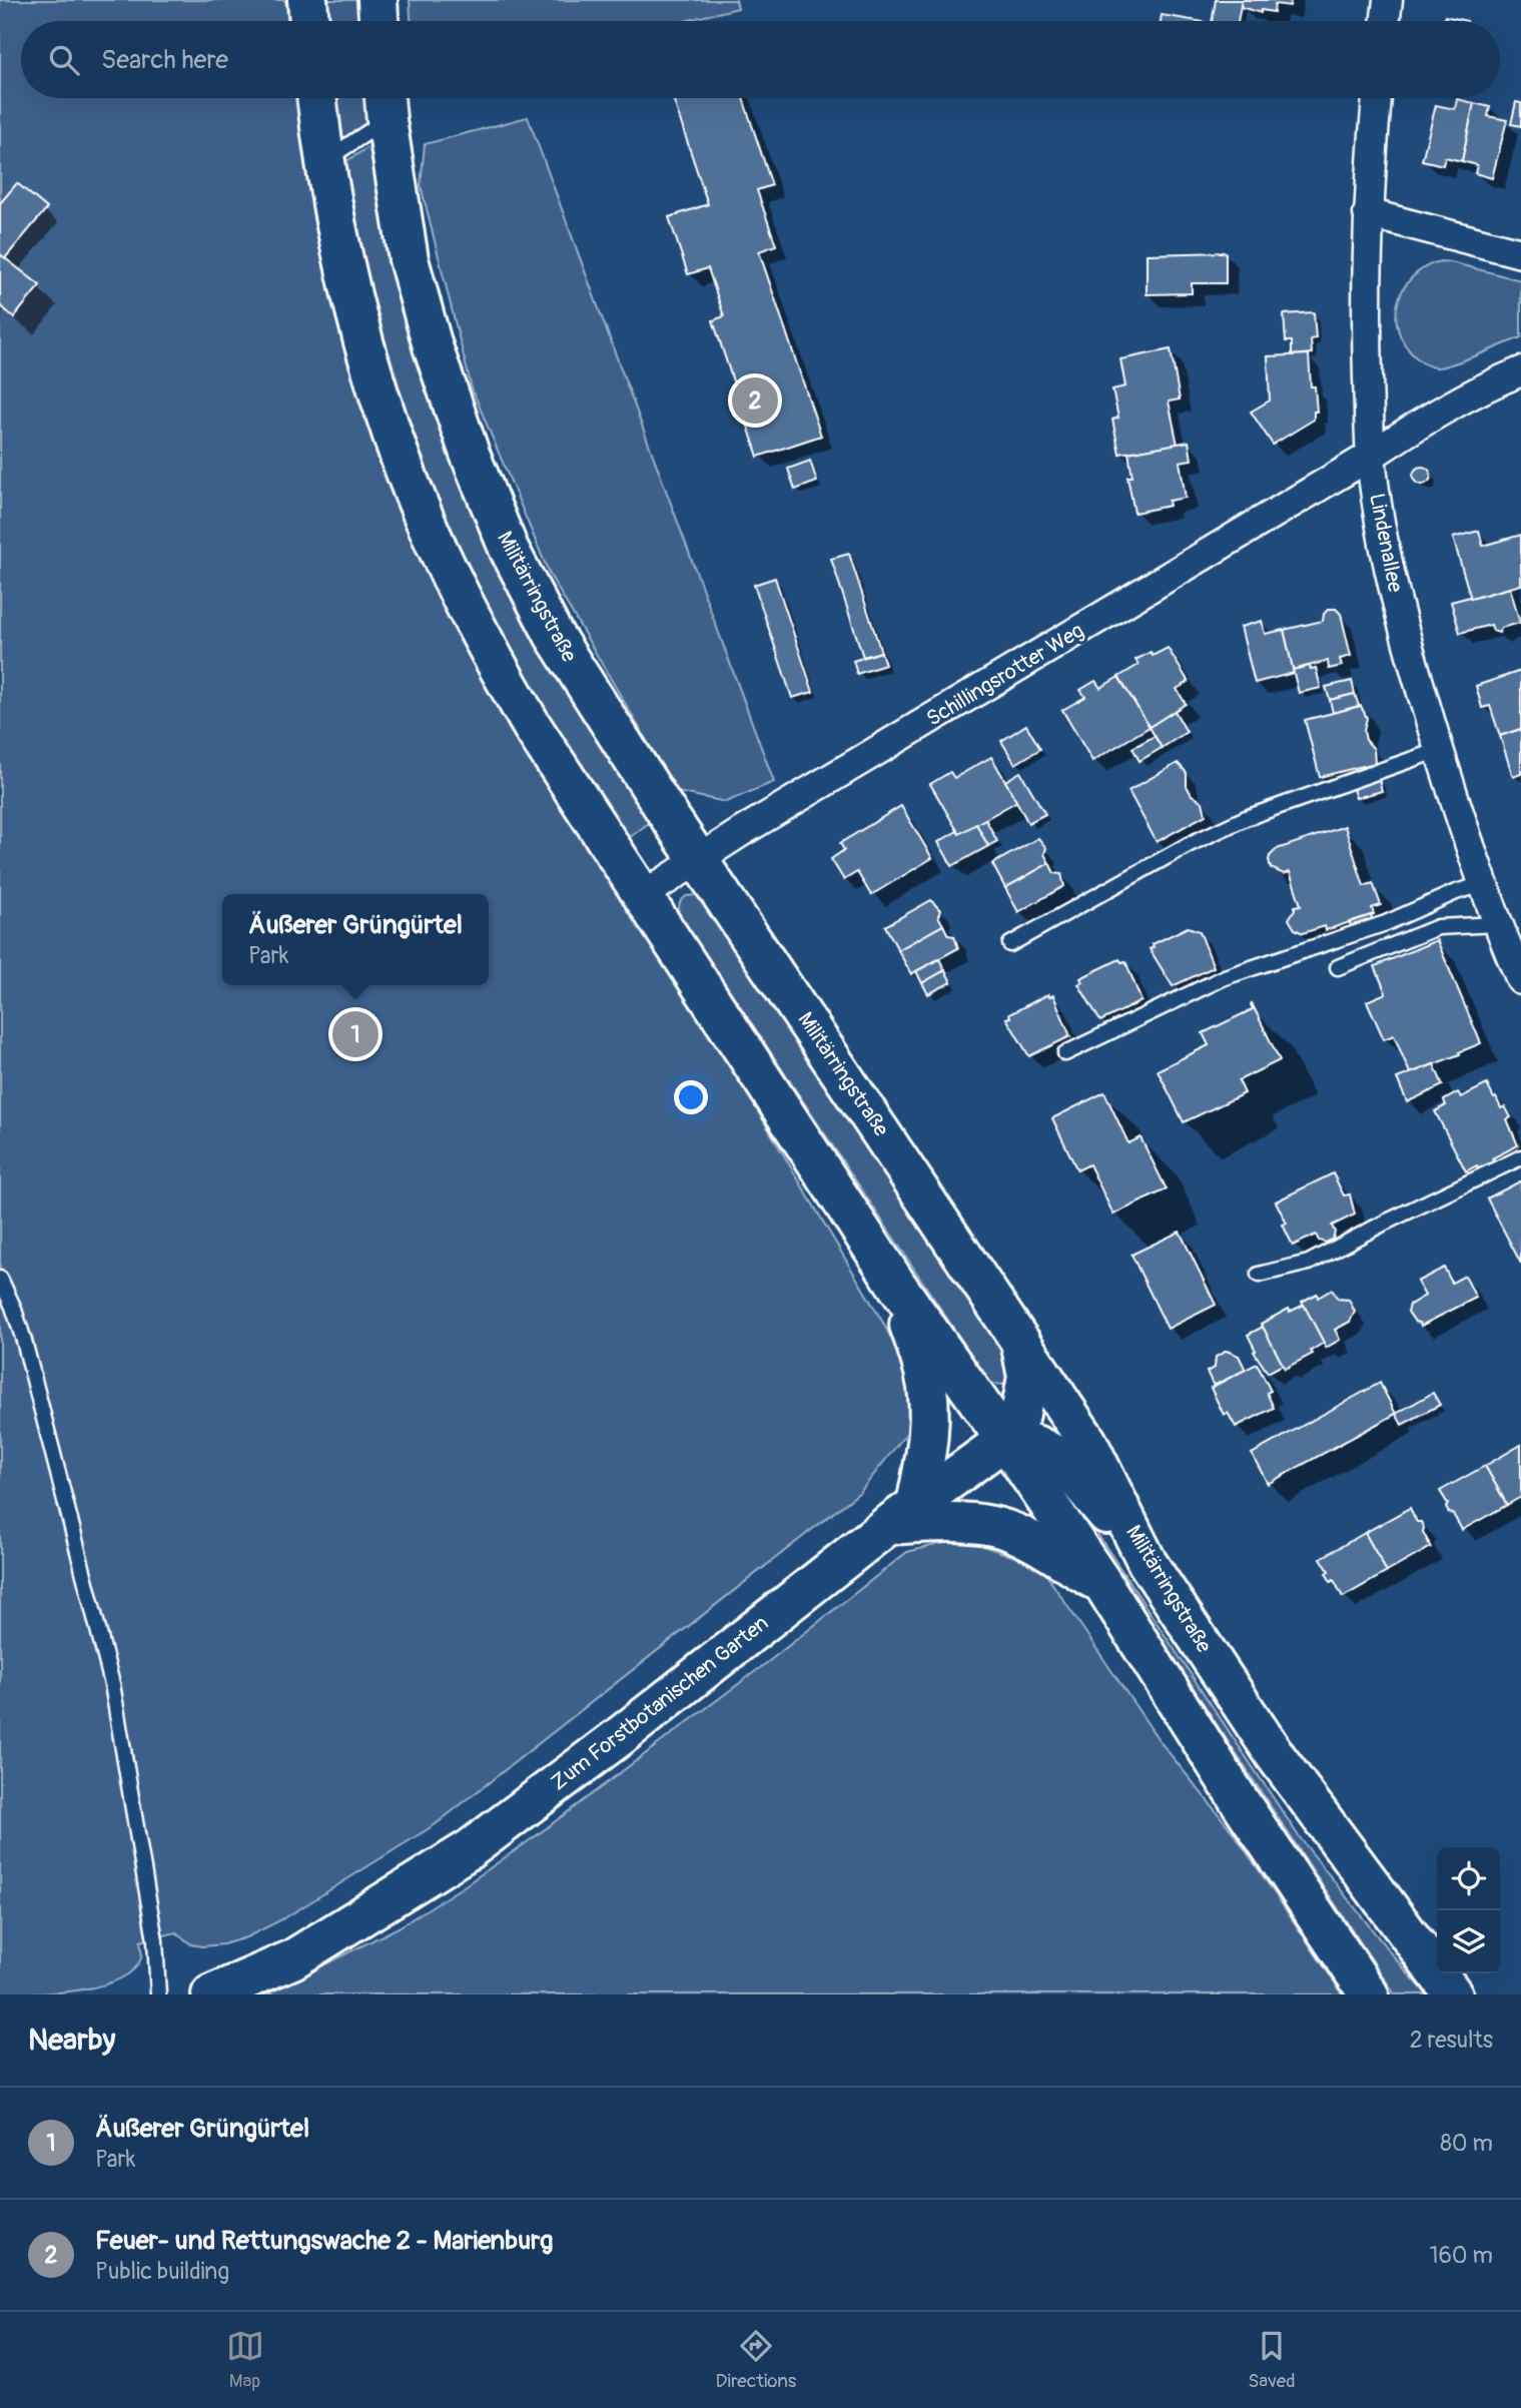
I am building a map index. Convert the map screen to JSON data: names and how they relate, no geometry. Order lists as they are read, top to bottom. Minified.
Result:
{"streets":{"main road":["Militärringstraße","Zum Forstbotanischen Garten"],"street":["Lindenallee","Schillingsrotter Weg"]},"crossings":[["Lindenallee","Schillingsrotter Weg"],["Militärringstraße","Schillingsrotter Weg"],["Militärringstraße","Zum Forstbotanischen Garten"]],"page":{"search":"Search here","pins":["2","1"],"popup":["Äußerer Grüngürtel","Park"],"heading":["Nearby","2 results"],"list":[{"mark":"1","name":"Äußerer Grüngürtel","note":"Park","value":"80 m"},{"mark":"2","name":"Feuer- und Rettungswache 2 - Marienburg","note":"Public building","value":"160 m"}],"nav":["Map","Directions","Saved"]}}
